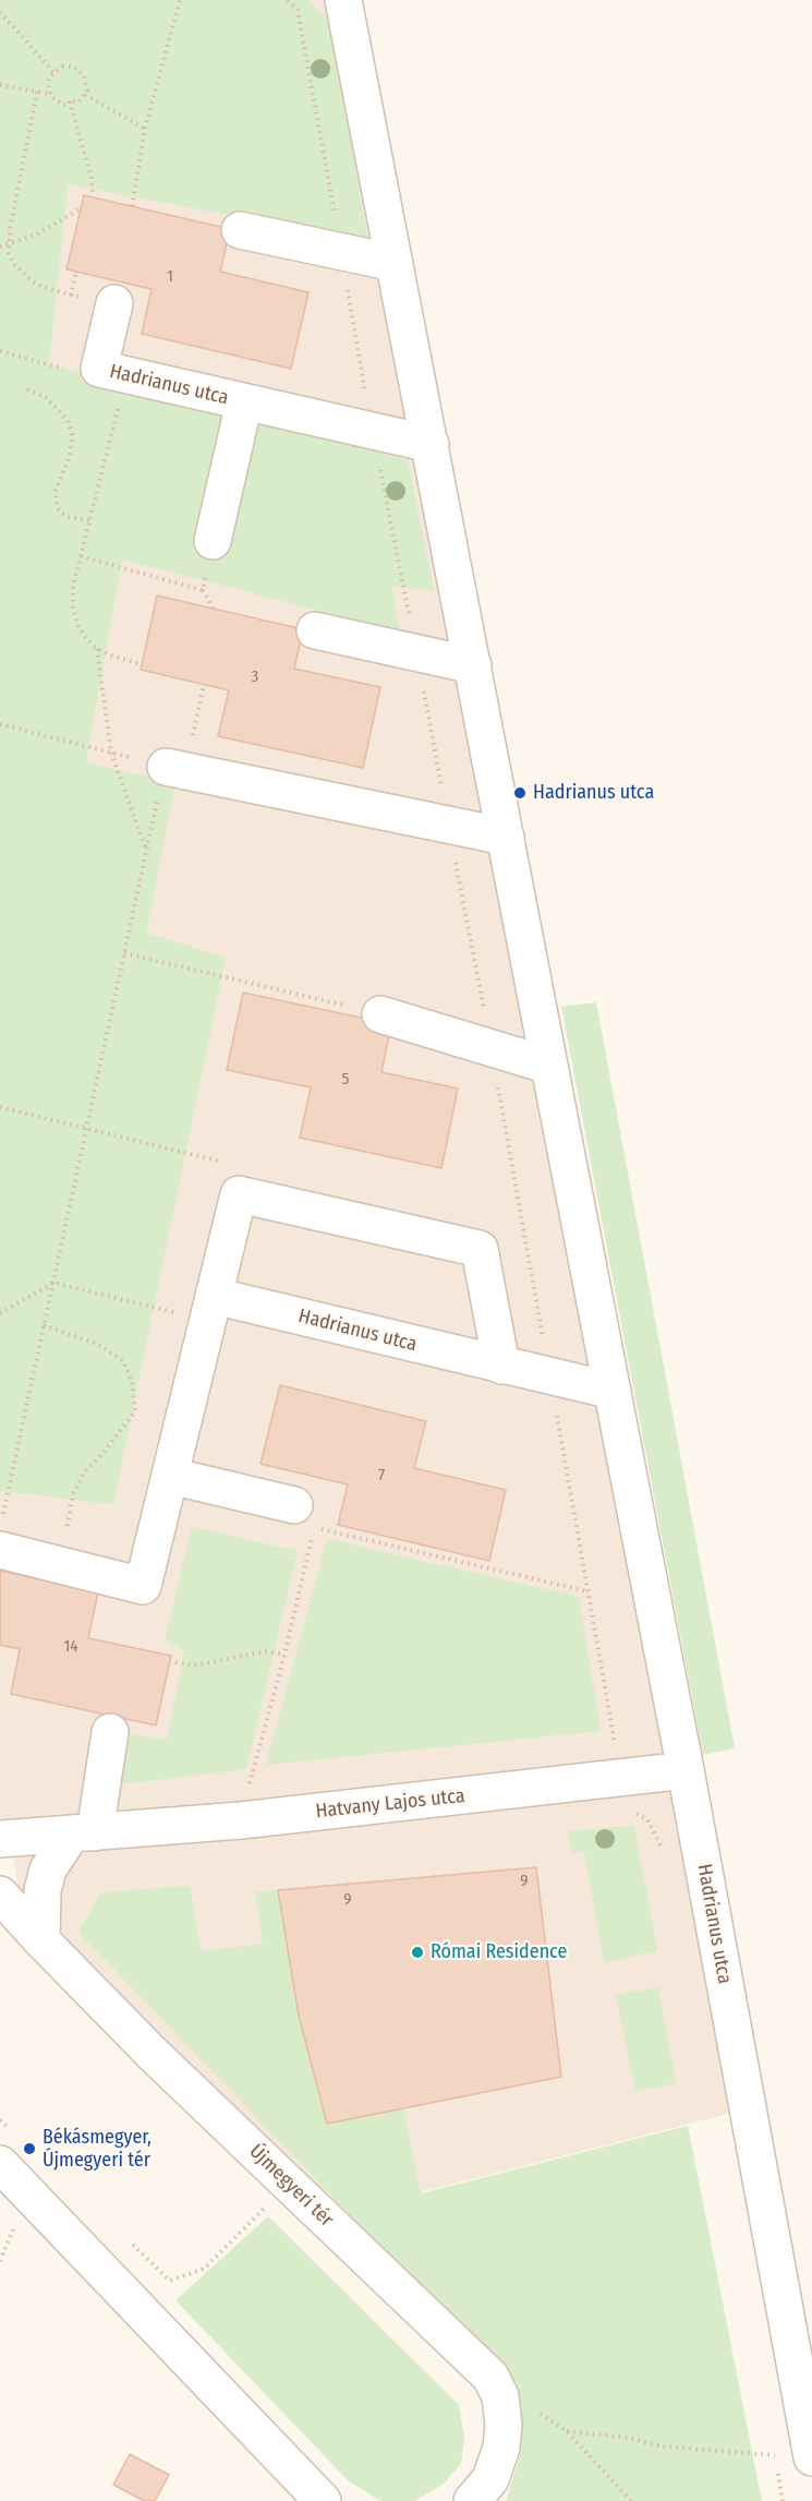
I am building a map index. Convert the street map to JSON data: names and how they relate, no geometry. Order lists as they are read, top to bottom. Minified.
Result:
{"streets":{"street":["Hadrianus utca","Hatvany Lajos utca","Újmegyeri tér"]},"crossings":[["Hadrianus utca","Hatvany Lajos utca"]],"places":["Hadrianus utca","Római Residence","Békásmegyer, Újmegyeri tér"],"house_numbers":["1","3","5","7","14","9","9"]}
